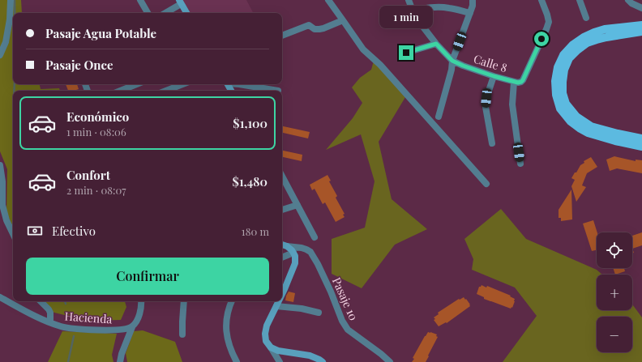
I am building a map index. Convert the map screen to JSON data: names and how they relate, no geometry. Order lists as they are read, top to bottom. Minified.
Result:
{"streets":{"street":["Calle 8","Pasaje 10","Hacienda"]},"page":{"bubble":"1 min","banner":["Pasaje Agua Potable","Pasaje Once"],"list":[{"name":"Económico","note":"1 min · 08:06","value":"$1,100"},{"name":"Confort","note":"2 min · 08:07","value":"$1,480"}],"pay":["Efectivo","180 m"],"map_buttons":["+","−"],"buttons":"Confirmar"}}
